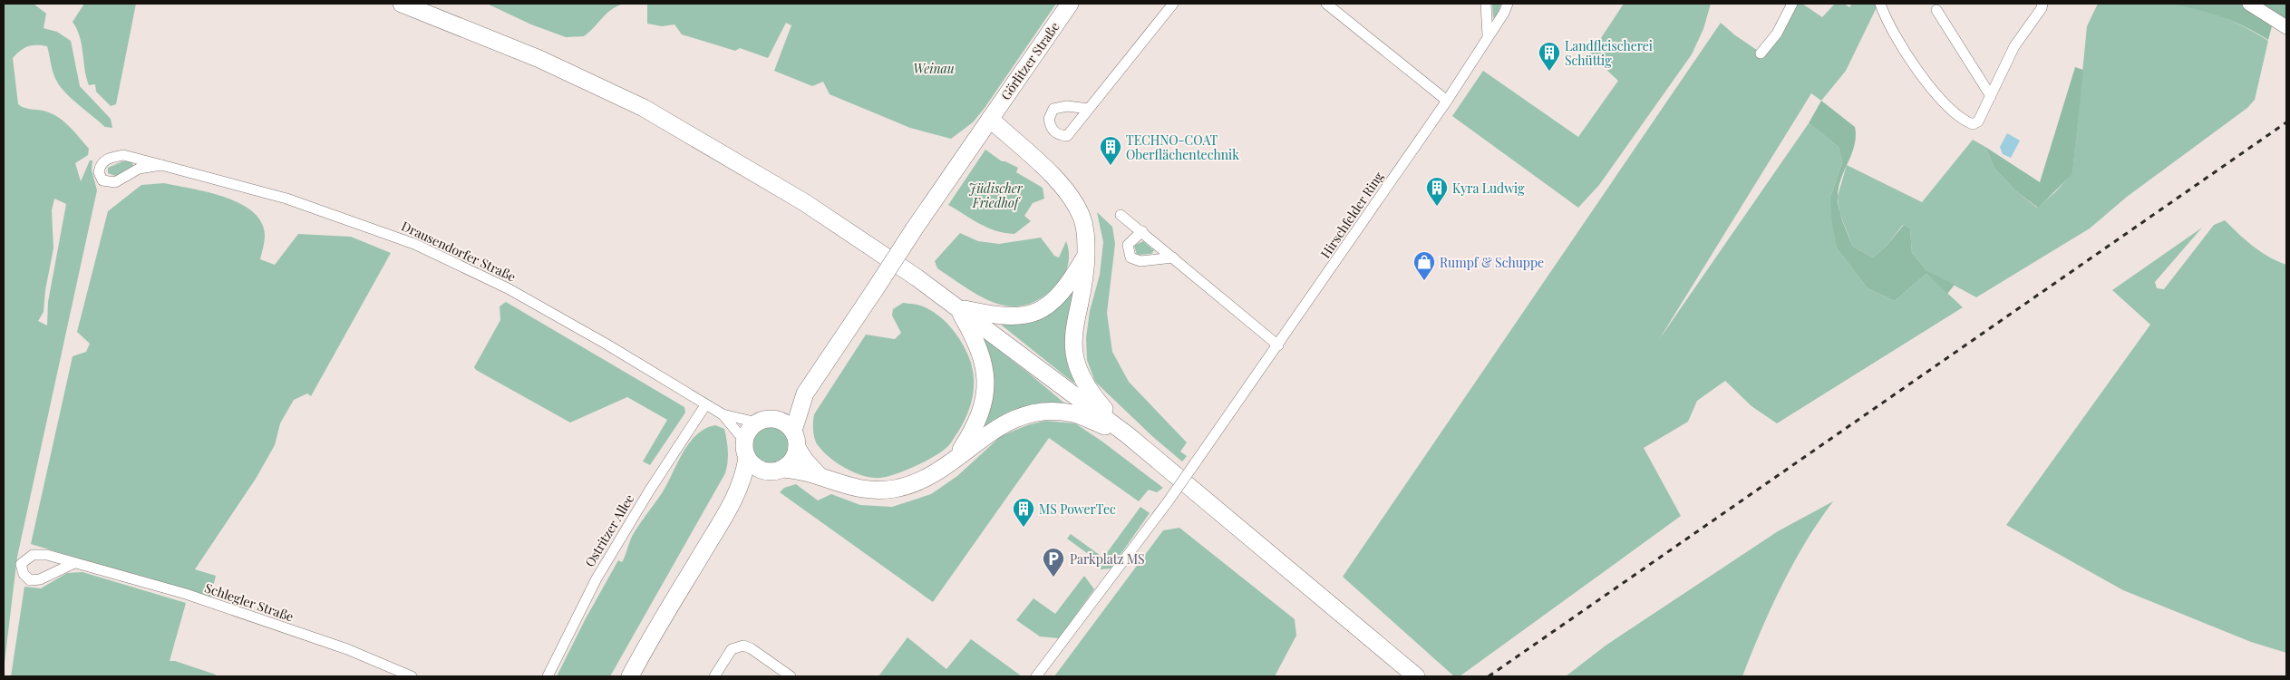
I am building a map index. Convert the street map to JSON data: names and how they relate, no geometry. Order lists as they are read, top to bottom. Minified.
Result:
{"streets":{"main road":["Görlitzer Straße"],"street":["Hirschfelder Ring","Drausendorfer Straße","Ostritzer Allee","Schlegler Straße"]},"crossings":[["Drausendorfer Straße","Ostritzer Allee"]],"parks":["Weinau","Jüdischer Friedhof"],"places":{"building":["Landfleischerei Schüttig","TECHNO-COAT Oberflächentechnik","Kyra Ludwig","MS PowerTec"],"shop":["Rumpf & Schuppe"],"parking":["Parkplatz MS"]}}
